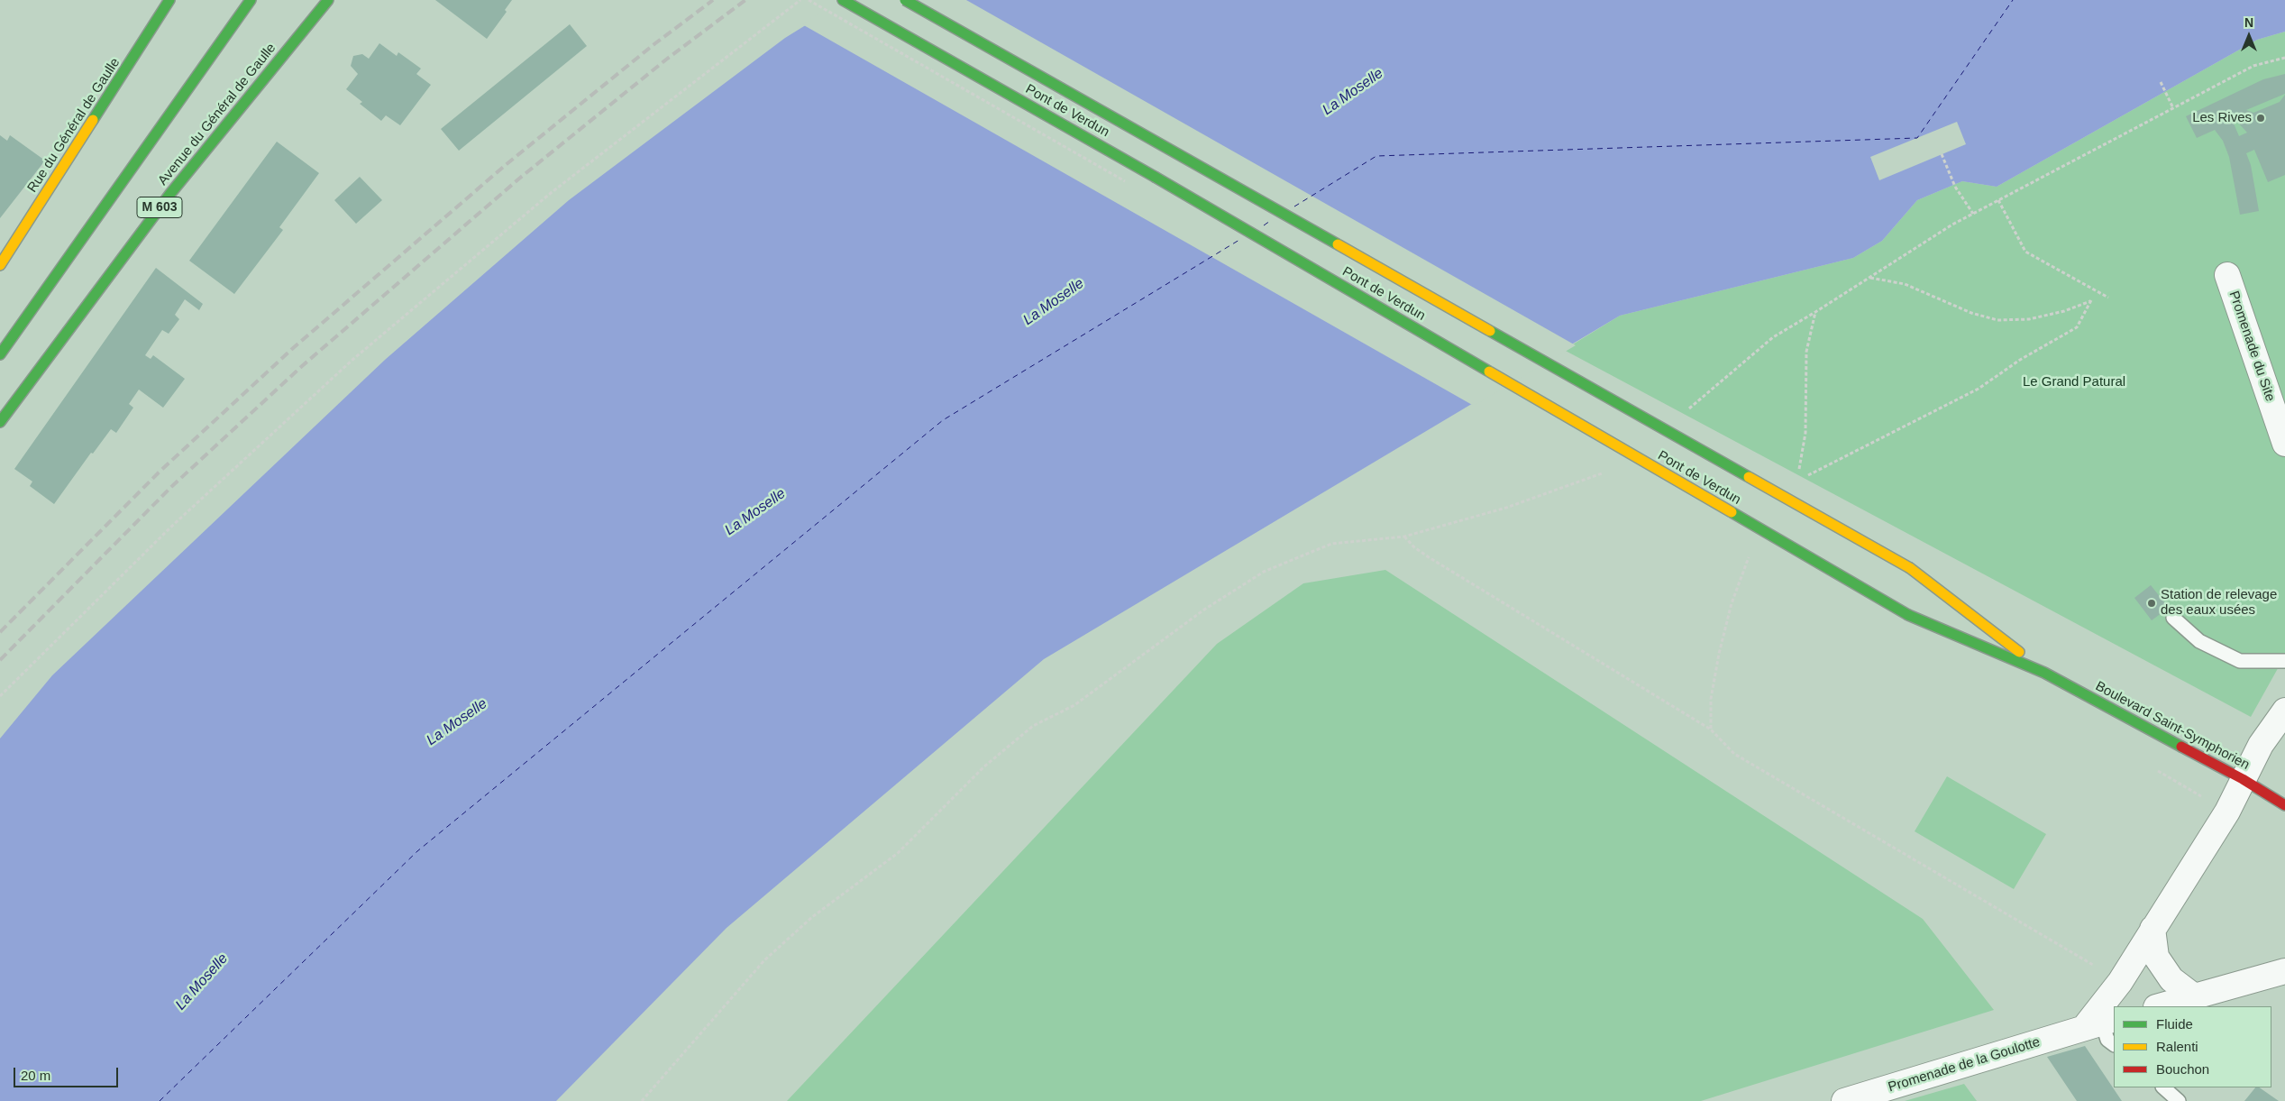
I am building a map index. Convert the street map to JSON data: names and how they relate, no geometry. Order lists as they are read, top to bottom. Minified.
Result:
{"streets":{"main road":["Pont de Verdun","Avenue du Général de Gaulle","Rue du Général de Gaulle","M 603","Boulevard Saint-Symphorien"],"street":["Promenade du Site","Promenade de la Goulotte"]},"crossings":[["Pont de Verdun","Boulevard Saint-Symphorien"]],"water":["La Moselle"],"parks":["Le Grand Patural"],"places":["Les Rives","Station de relevage des eaux usées"],"legend":["Fluide","Ralenti","Bouchon"],"scale_bar":"20 m","north":"top"}
